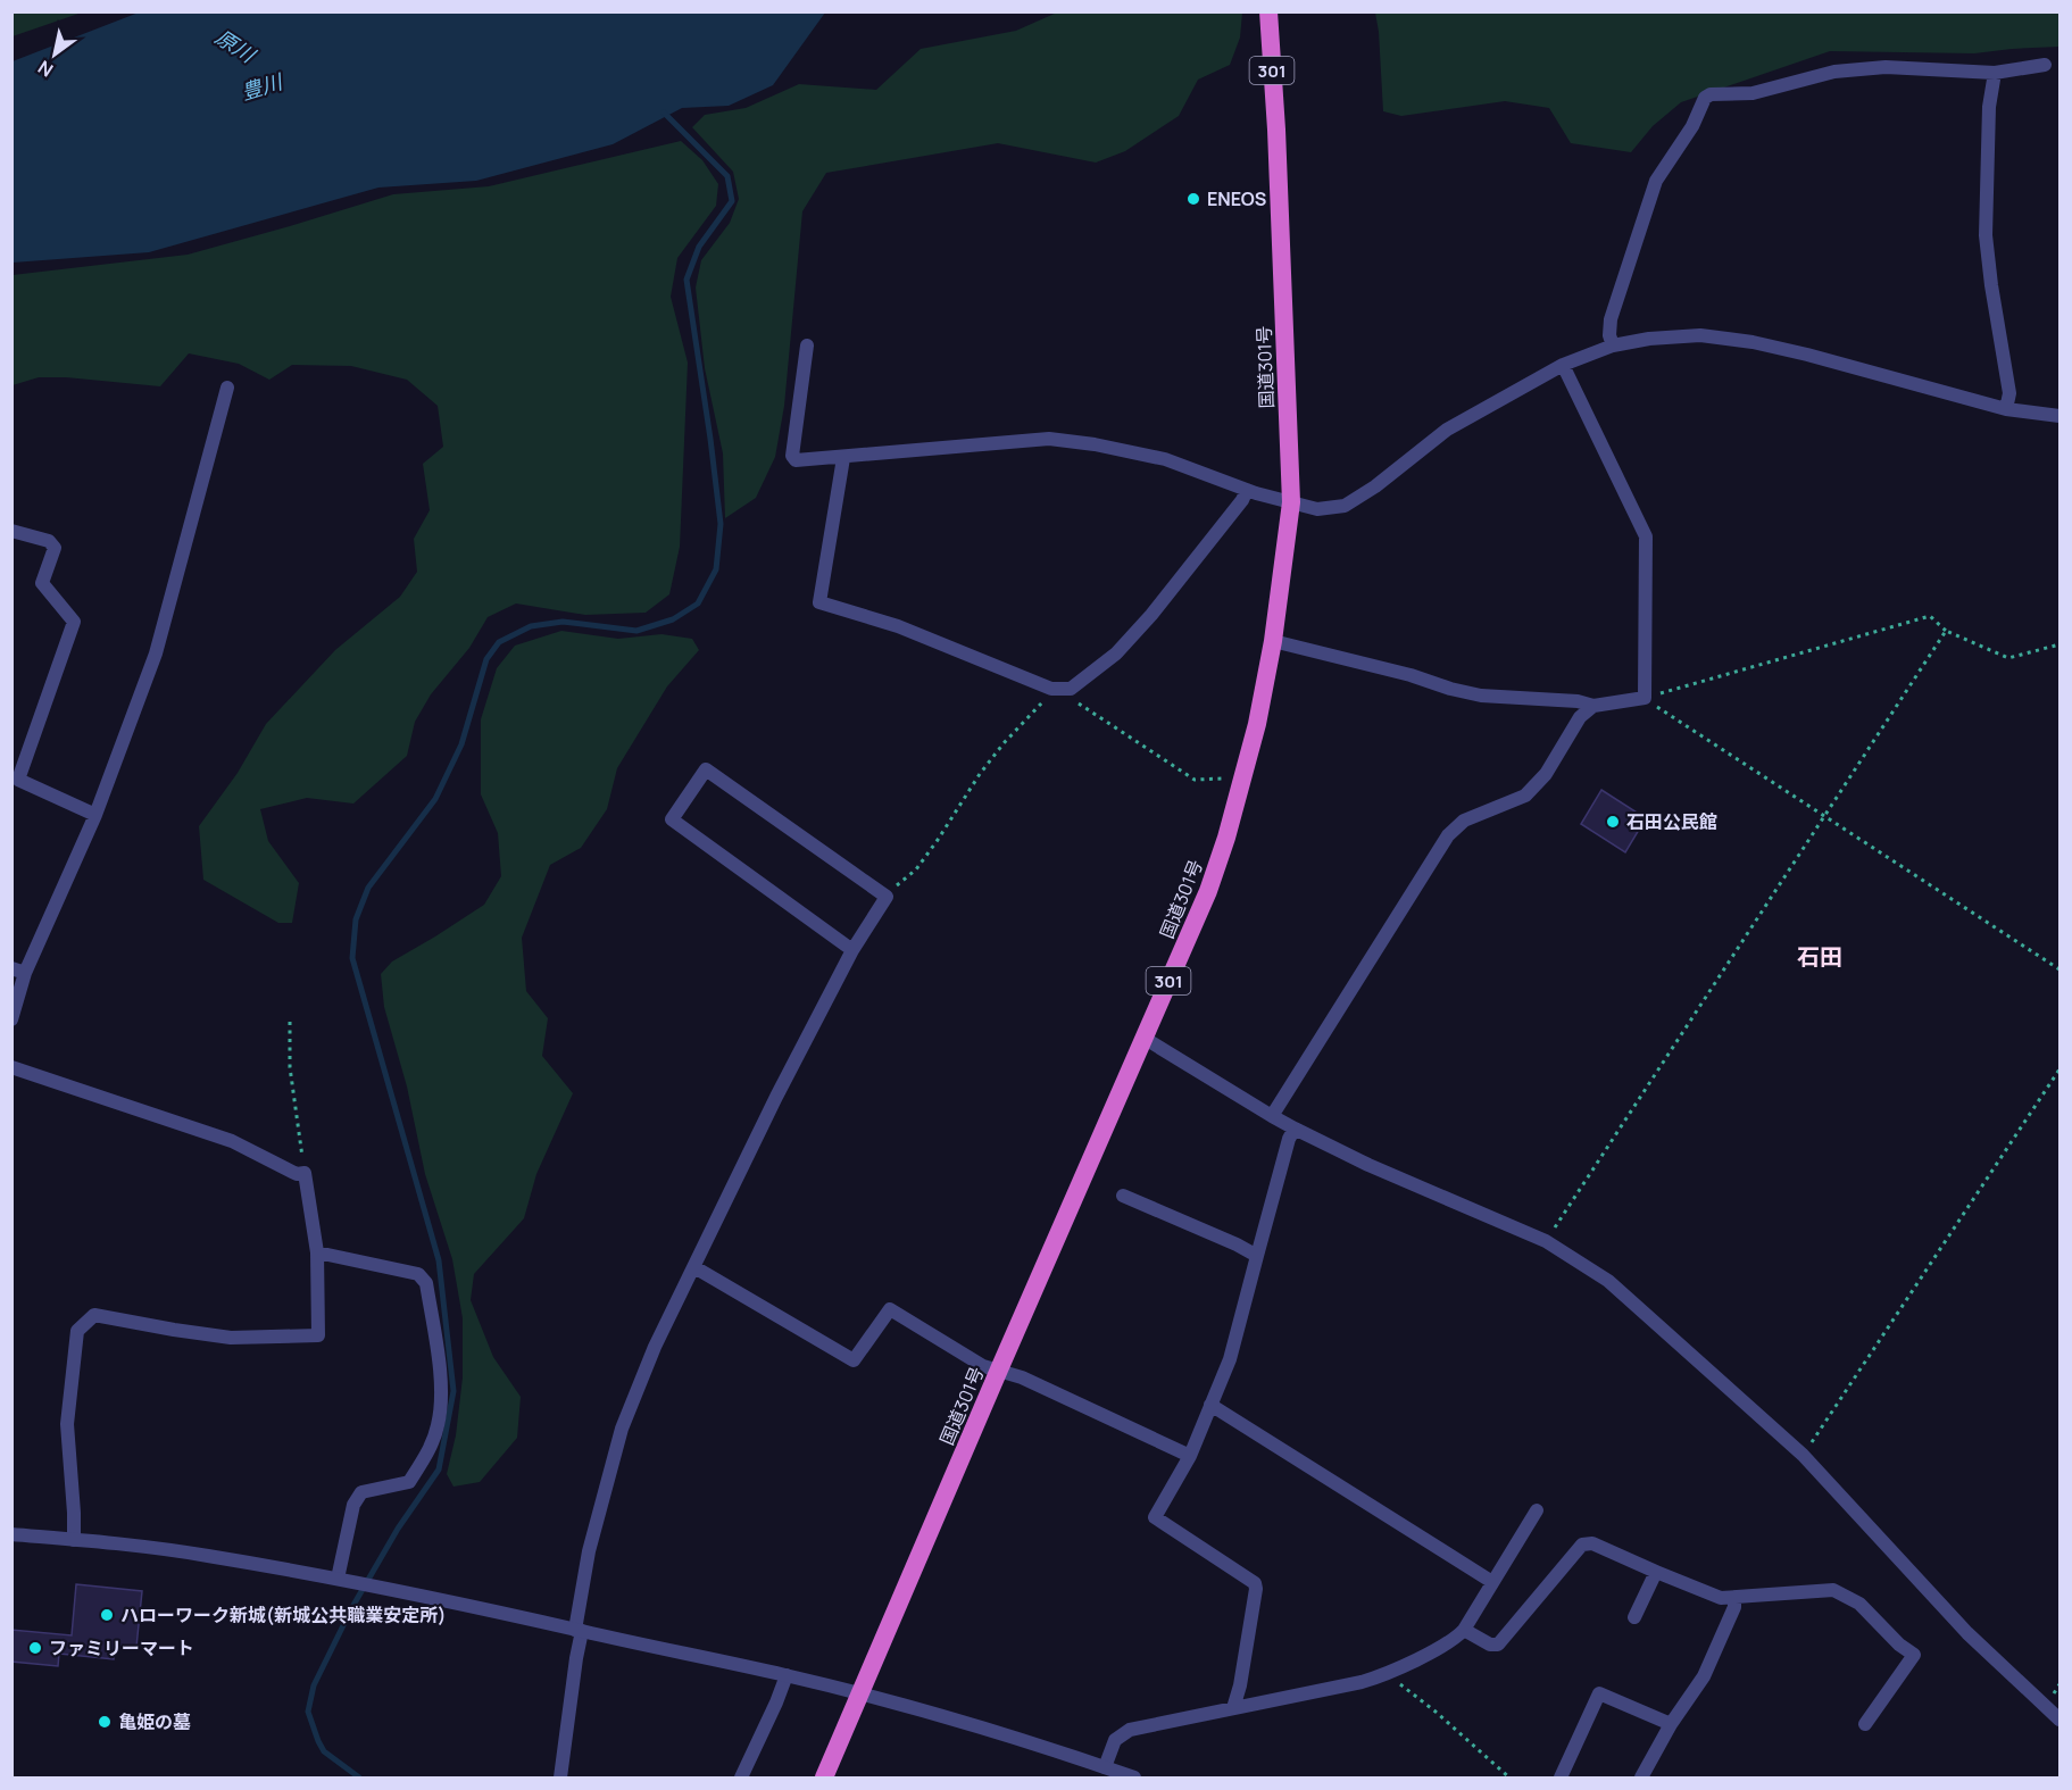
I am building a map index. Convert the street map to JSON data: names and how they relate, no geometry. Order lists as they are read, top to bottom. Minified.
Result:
{"streets":{"highway":["301","国道301号"]},"districts":["石田"],"water":["原川","豊川"],"places":["ENEOS","石田公民館","ハローワーク新城(新城公共職業安定所)","ファミリーマート","亀姫の墓"],"north":"bottom left"}
